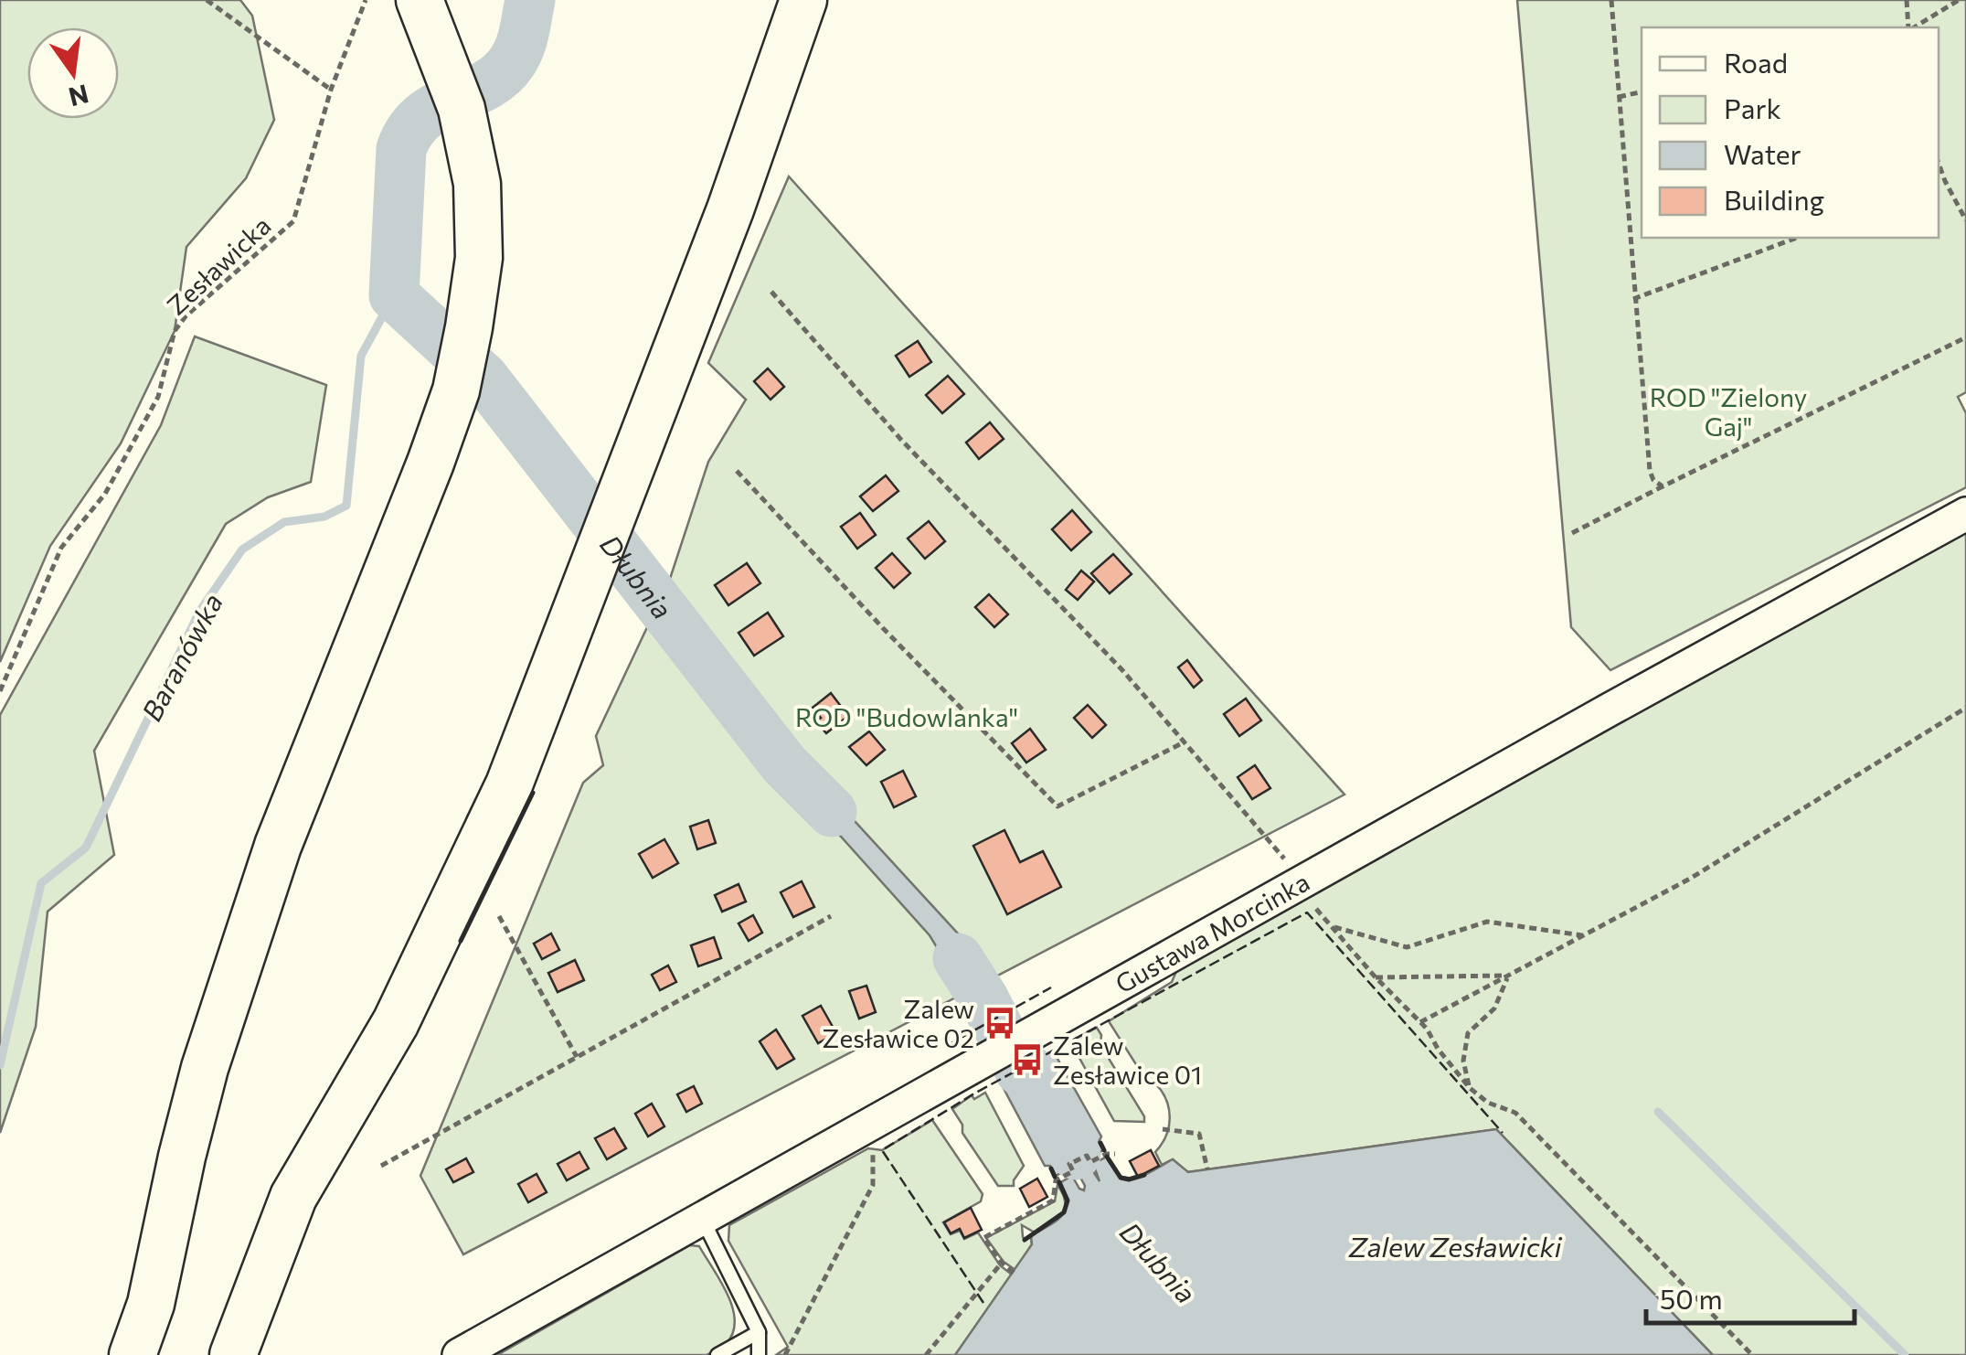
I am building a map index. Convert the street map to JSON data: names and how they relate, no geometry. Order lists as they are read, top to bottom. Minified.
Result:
{"streets":{"street":["Gustawa Morcinka"],"path":["Zesławicka"]},"water":["Dłubnia","Baranówka","Zalew Zesławicki"],"parks":["ROD \"Zielony Gaj\"","ROD \"Budowlanka\""],"places":{"bus stop":["Zalew Zesławice 02","Zalew Zesławice 01"]},"legend":["Road","Park","Water","Building"],"scale_bar":"50 m","north":"bottom"}
